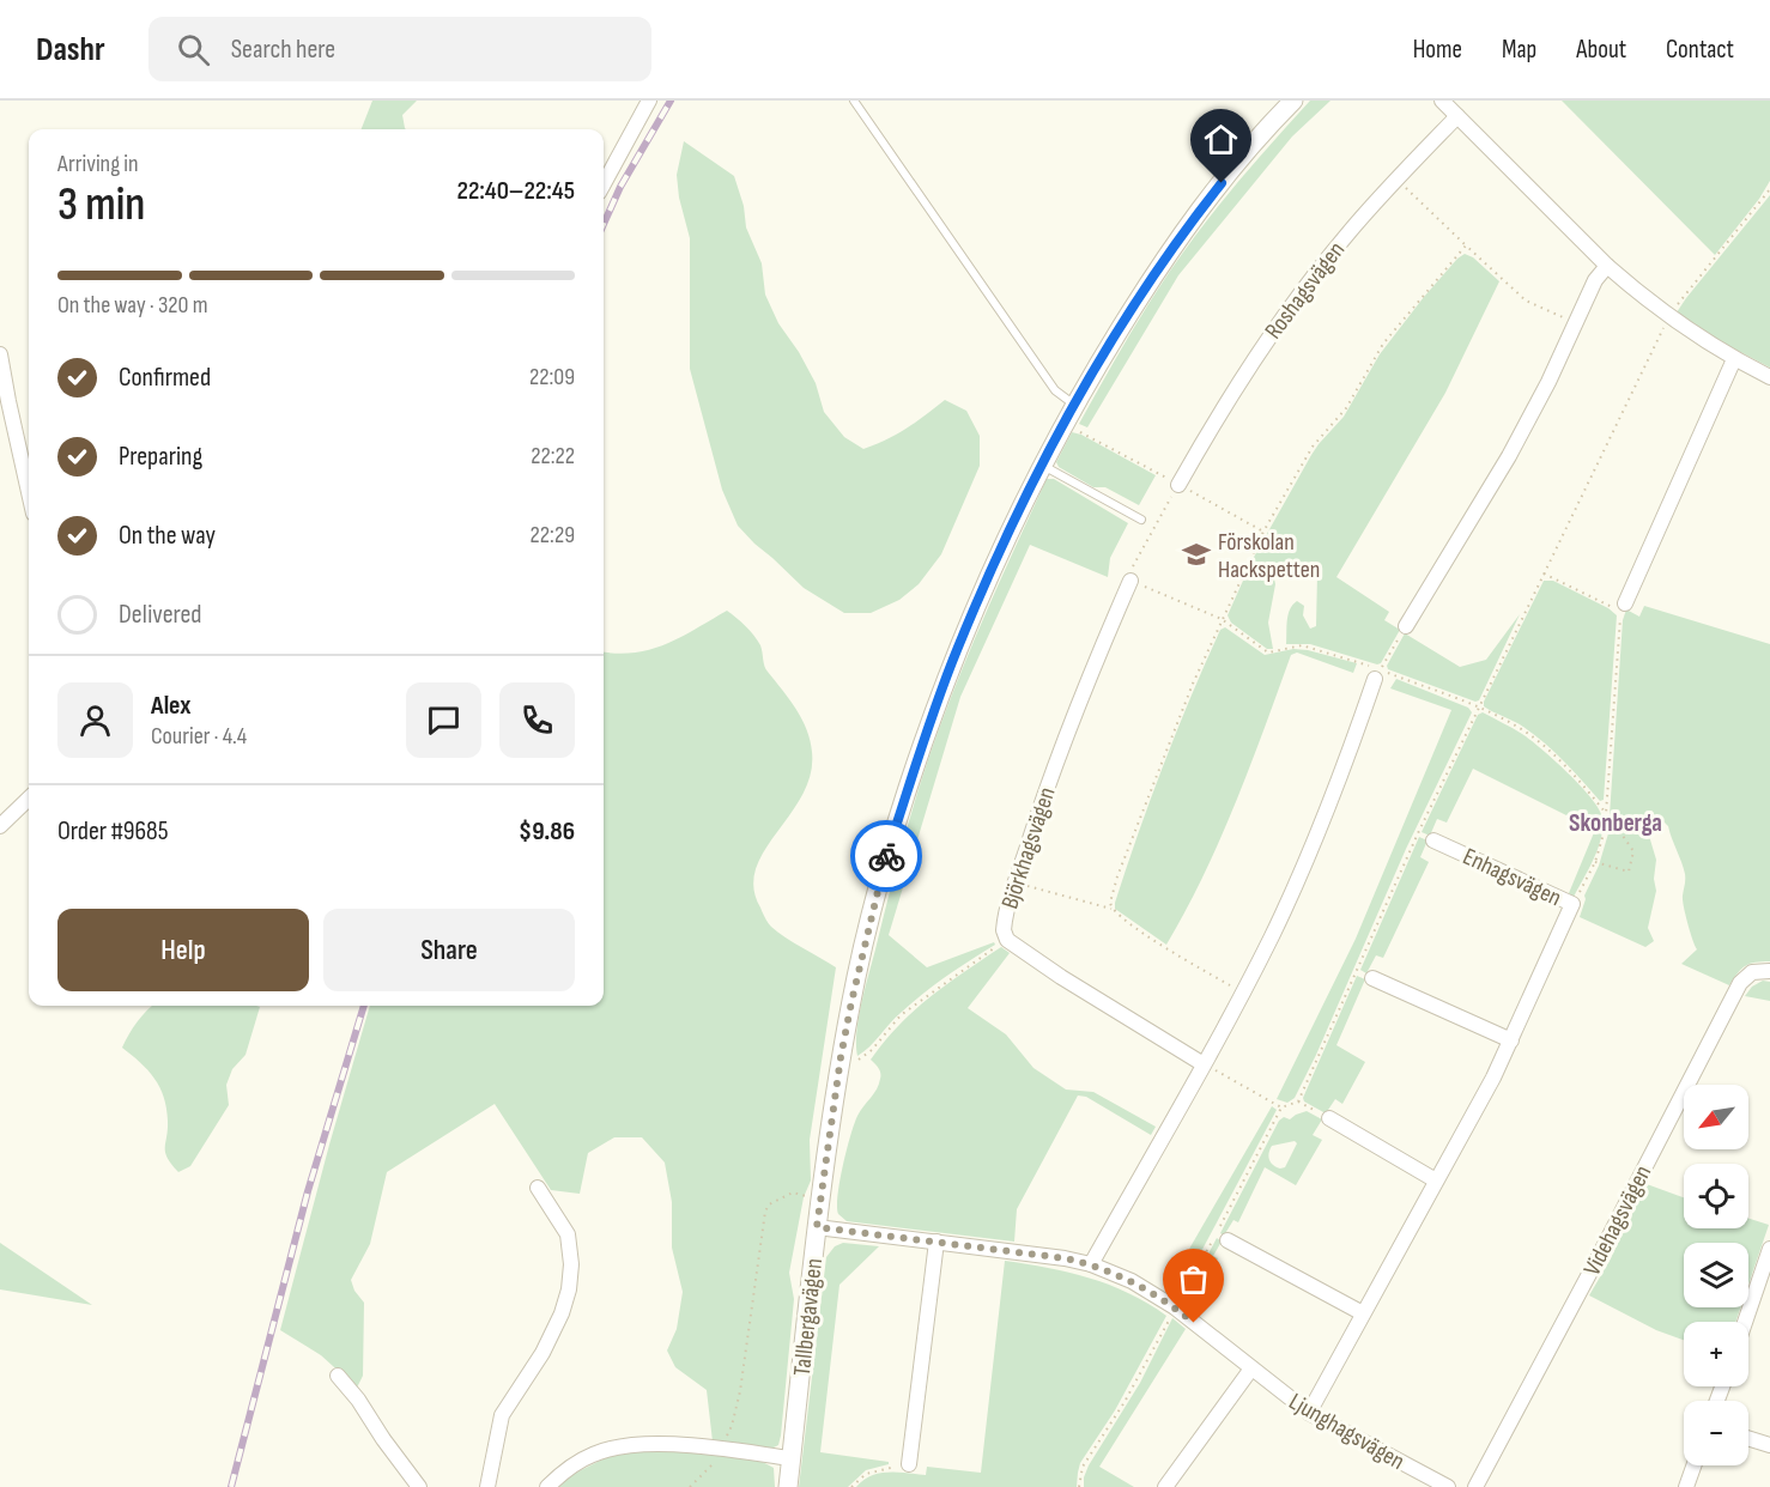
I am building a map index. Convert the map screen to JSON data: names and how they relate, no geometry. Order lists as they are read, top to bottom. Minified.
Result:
{"streets":{"street":["Roshagsvägen","Björkhagsvägen","Enhagsvägen","Videhagsvägen","Tallbergavägen","Ljunghagsvägen"]},"crossings":[["Enhagsvägen","Ljunghagsvägen"],["Tallbergavägen","Ljunghagsvägen"]],"districts":["Skonberga"],"places":{"school or university":["Förskolan Hackspetten"]},"north":"bottom left","page":{"header":"Dashr","search":"Search here","nav":["Home","Map","About","Contact"],"heading":["3 min","Arriving in","22:40–22:45"],"panel":["Alex","Courier · 4.4","Order #9685","$9.86"],"bar":"On the way · 320 m","list":[["Confirmed","22:09"],["Preparing","22:22"],["On the way","22:29"],"Delivered"],"buttons":["Help","Share"],"map_buttons":["+","−"]}}
